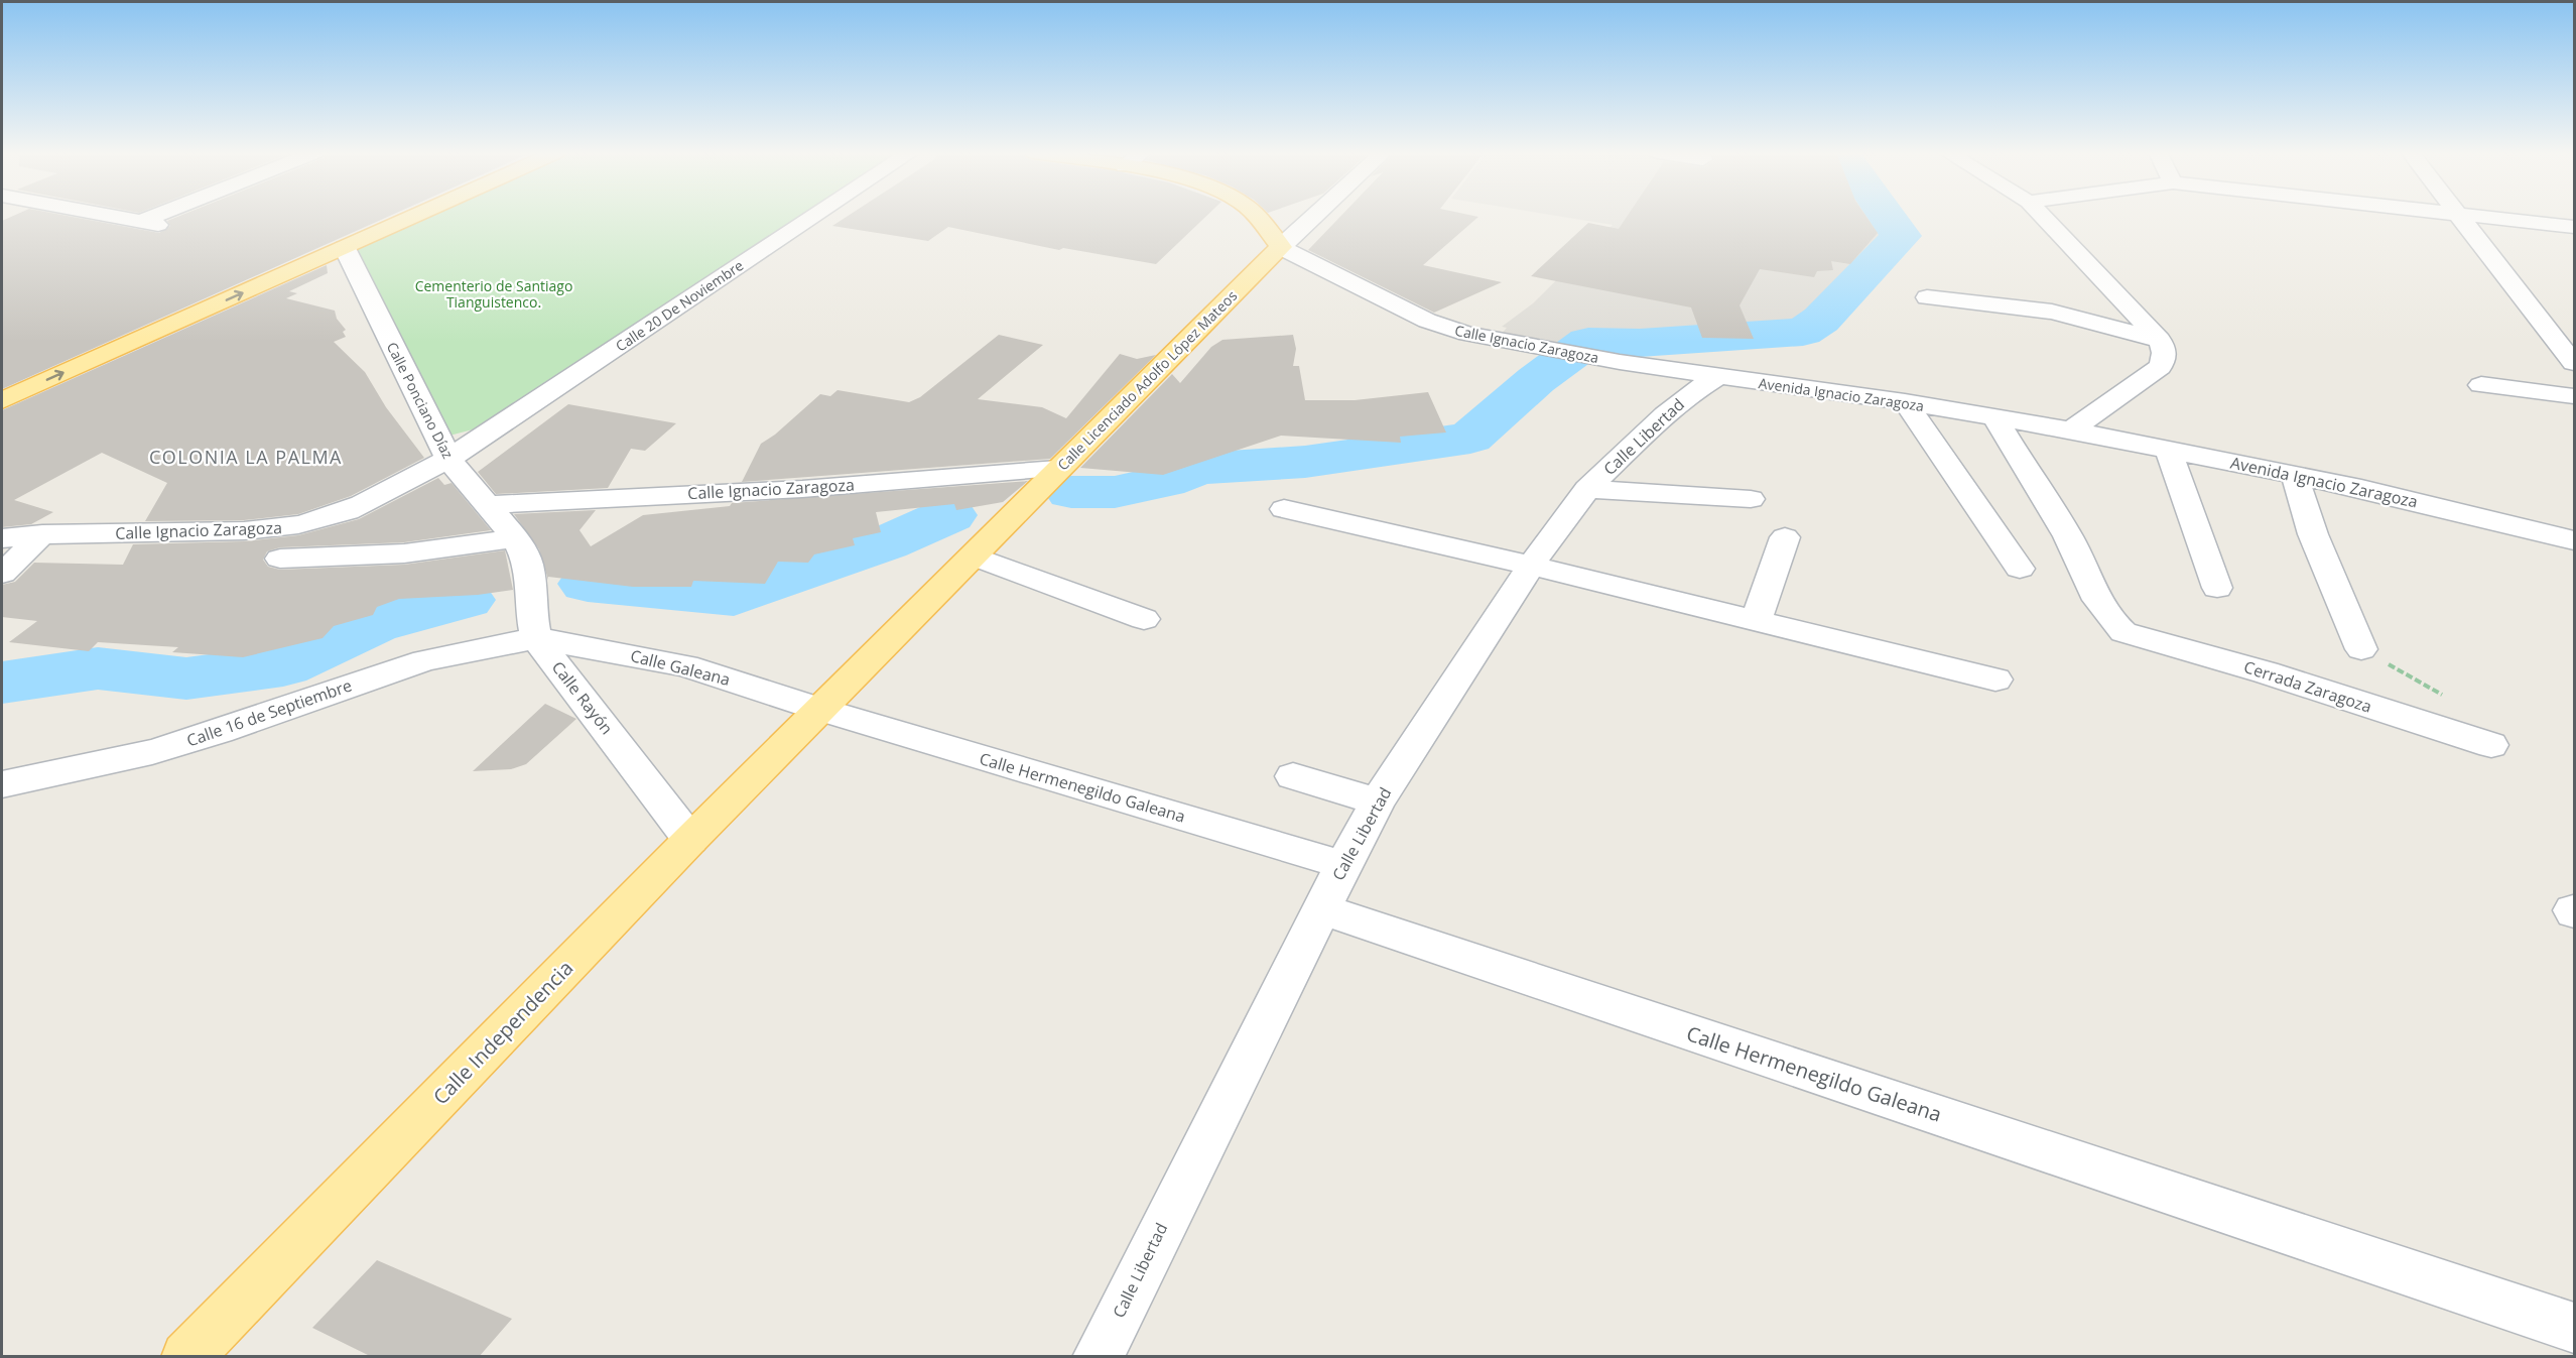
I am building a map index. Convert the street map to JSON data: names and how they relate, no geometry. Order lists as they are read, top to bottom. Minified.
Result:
{"streets":{"main road":["Calle Licenciado Adolfo López Mateos","Calle Independencia"],"street":["Calle 20 De Noviembre","Calle Ignacio Zaragoza","Avenida Ignacio Zaragoza","Calle Ponciano Díaz","Calle Libertad","Calle Galeana","Cerrada Zaragoza","Calle Rayón","Calle 16 de Septiembre","Calle Hermenegildo Galeana"]},"crossings":[["Calle 20 De Noviembre","Calle Ignacio Zaragoza"],["Calle 20 De Noviembre","Calle Ponciano Díaz"],["Calle Ignacio Zaragoza","Calle Licenciado Adolfo López Mateos"],["Calle Ignacio Zaragoza","Avenida Ignacio Zaragoza"],["Calle Ignacio Zaragoza","Calle Ponciano Díaz"],["Calle Ignacio Zaragoza","Calle Libertad"],["Calle Licenciado Adolfo López Mateos","Calle Galeana"],["Calle Licenciado Adolfo López Mateos","Calle Hermenegildo Galeana"],["Calle Licenciado Adolfo López Mateos","Calle Independencia"],["Avenida Ignacio Zaragoza","Calle Libertad"],["Avenida Ignacio Zaragoza","Cerrada Zaragoza"],["Calle Ponciano Díaz","Calle Rayón"],["Calle Libertad","Calle Hermenegildo Galeana"],["Calle Galeana","Calle Rayón"],["Calle Galeana","Calle 16 de Septiembre"],["Calle Galeana","Calle Hermenegildo Galeana"],["Calle Galeana","Calle Independencia"],["Calle Rayón","Calle 16 de Septiembre"],["Calle Rayón","Calle Independencia"],["Calle Hermenegildo Galeana","Calle Independencia"]],"districts":["COLONIA LA PALMA"],"parks":["Cementerio de Santiago Tianguistenco."]}
